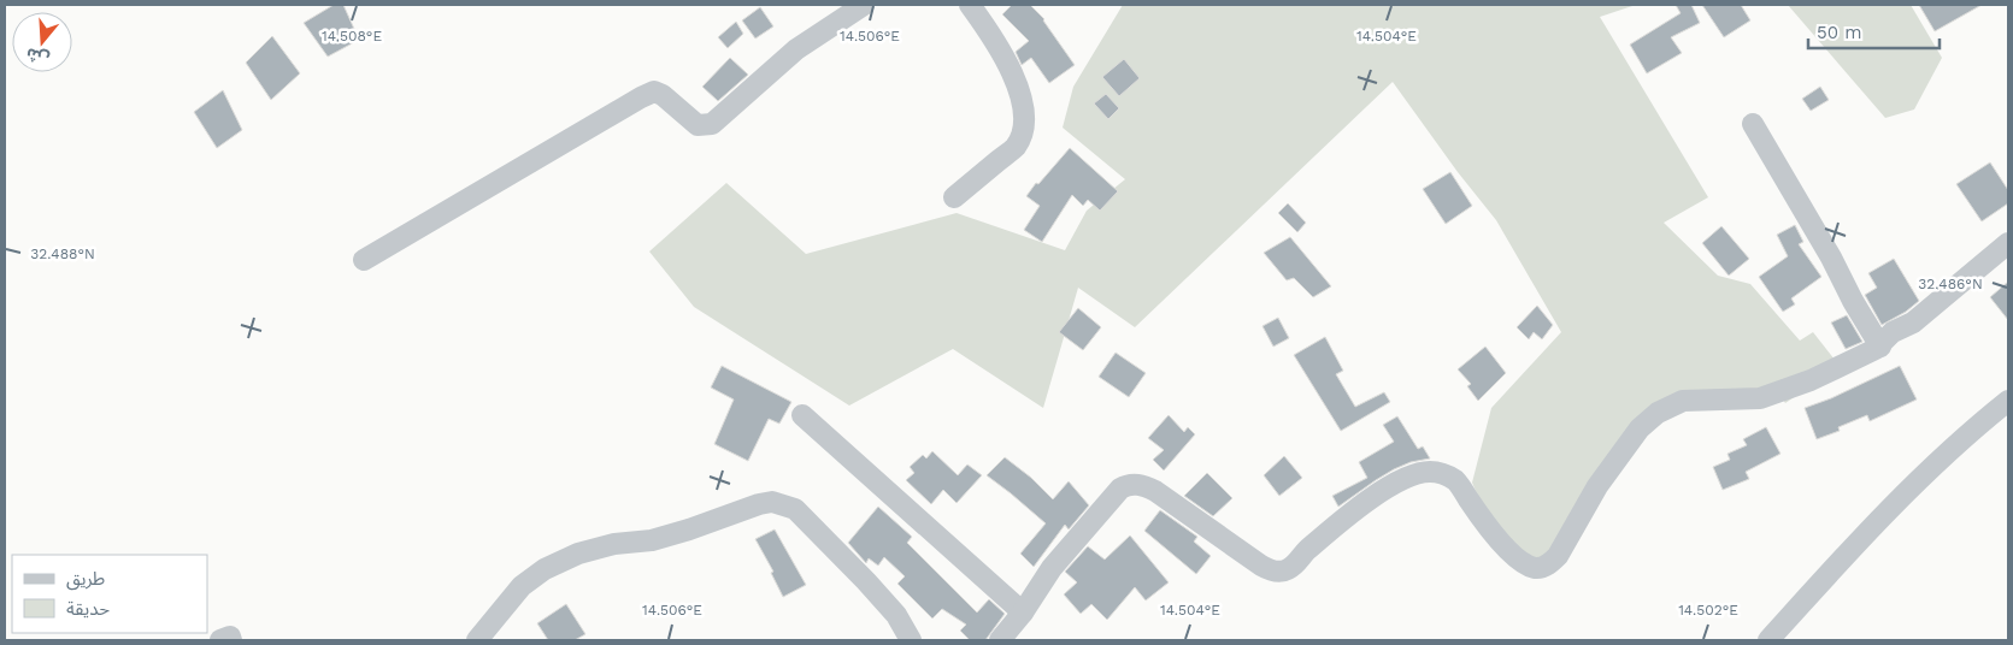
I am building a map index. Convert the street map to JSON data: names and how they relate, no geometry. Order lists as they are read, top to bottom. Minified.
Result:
{"legend":["طريق","حديقة"],"scale_bar":"50 m","north":"bottom","coordinates":["14.508°E","14.506°E","14.504°E","32.488°N","32.486°N","14.502°E"]}
